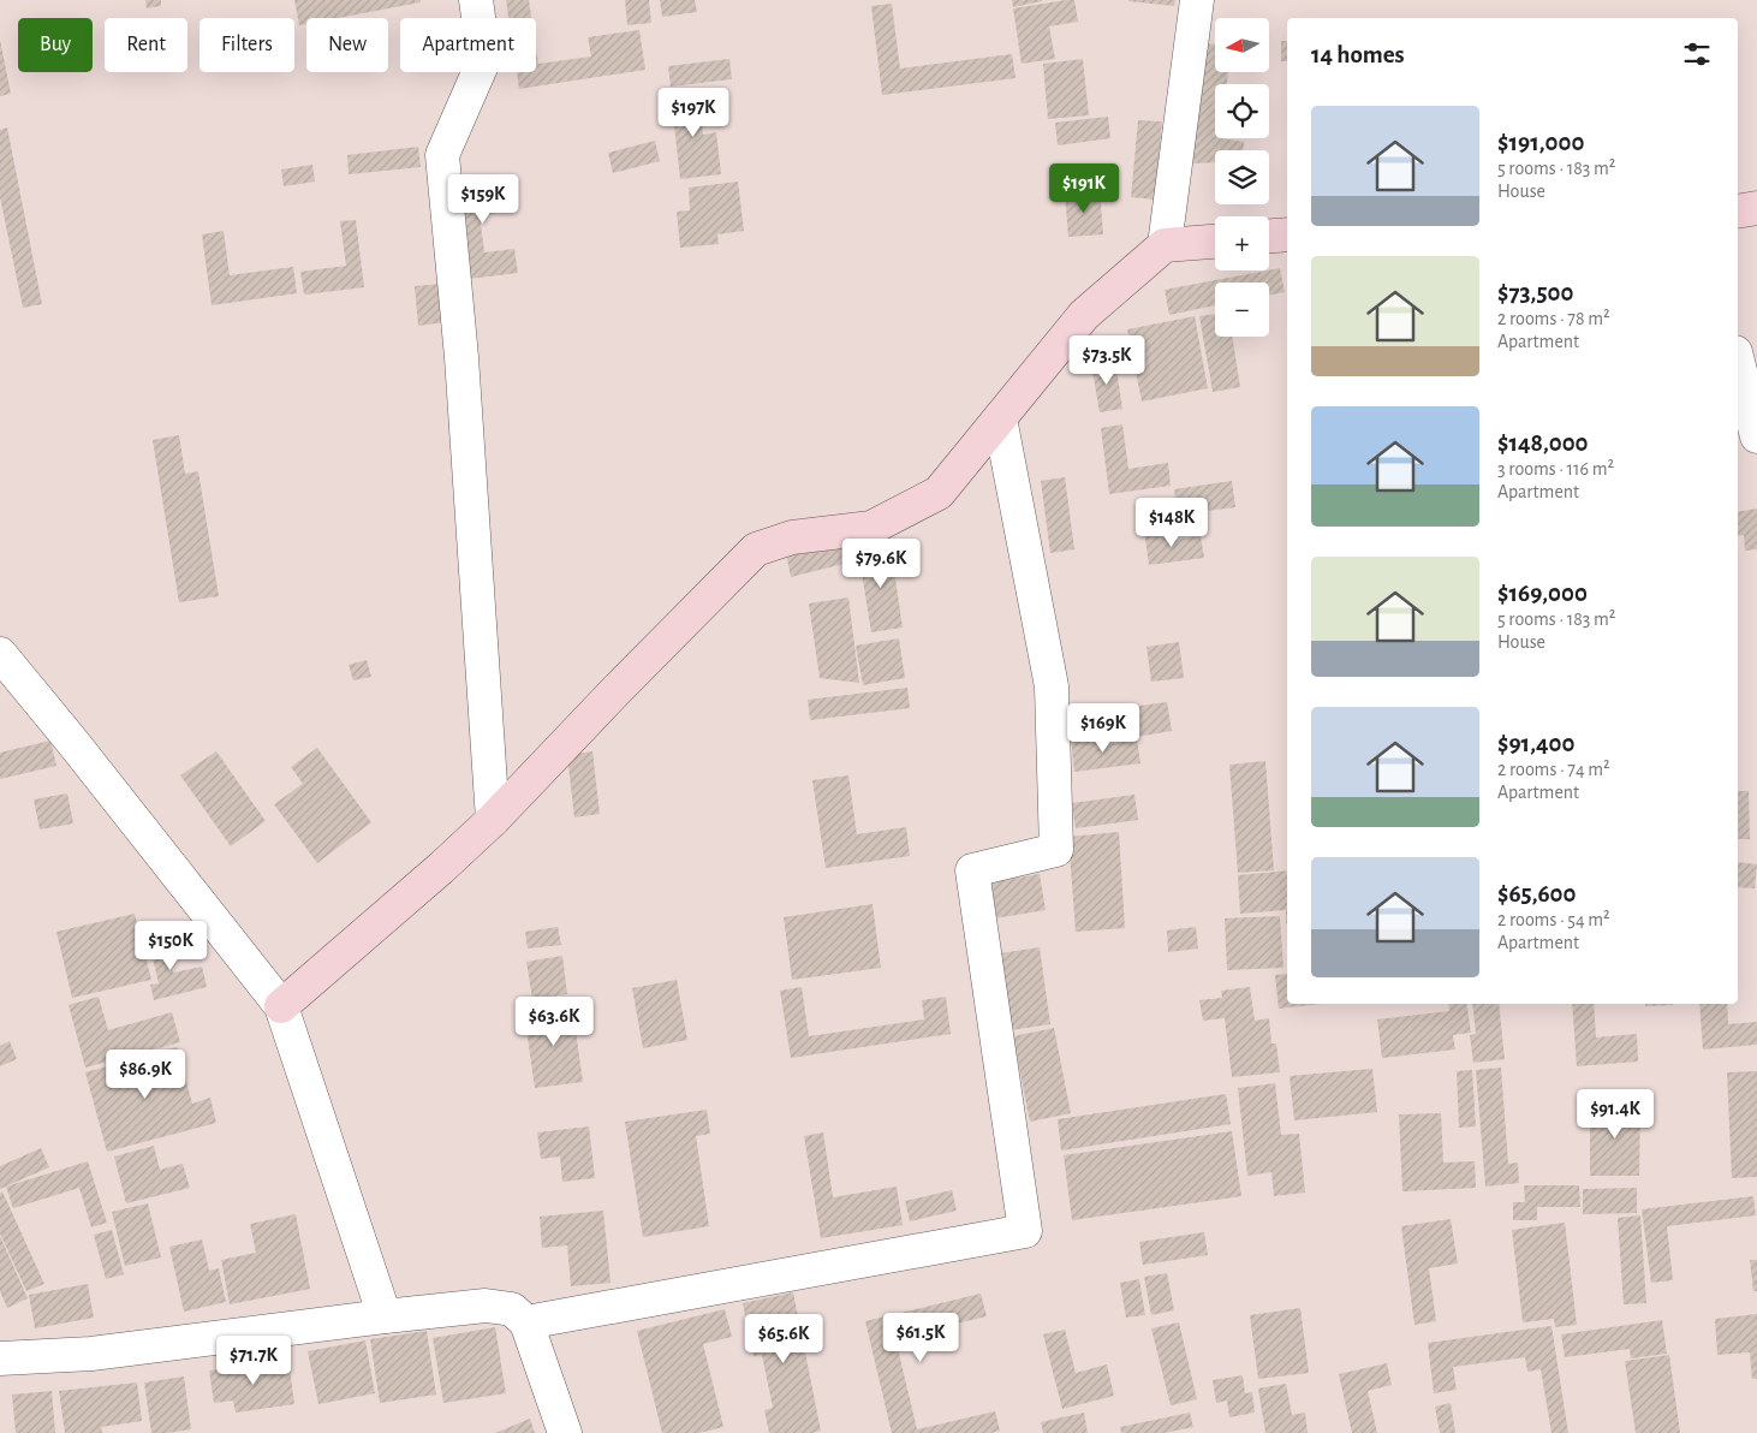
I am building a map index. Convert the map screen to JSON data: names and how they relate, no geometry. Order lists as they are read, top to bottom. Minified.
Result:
{"north":"left","page":{"map_buttons":["+","−"],"chip":["Buy","Rent","Filters","New","Apartment"],"heading":"14 homes","price":["$197K","$191K","$159K","$73.5K","$148K","$79.6K","$169K","$150K","$63.6K","$86.9K","$91.4K","$61.5K","$65.6K","$71.7K"],"list":[{"name":"$191,000","note":"5 rooms · 183 m² · House"},{"name":"$73,500","note":"2 rooms · 78 m² · Apartment"},{"name":"$148,000","note":"3 rooms · 116 m² · Apartment"},{"name":"$169,000","note":"5 rooms · 183 m² · House"},{"name":"$91,400","note":"2 rooms · 74 m² · Apartment"},{"name":"$65,600","note":"2 rooms · 54 m² · Apartment"}]}}
